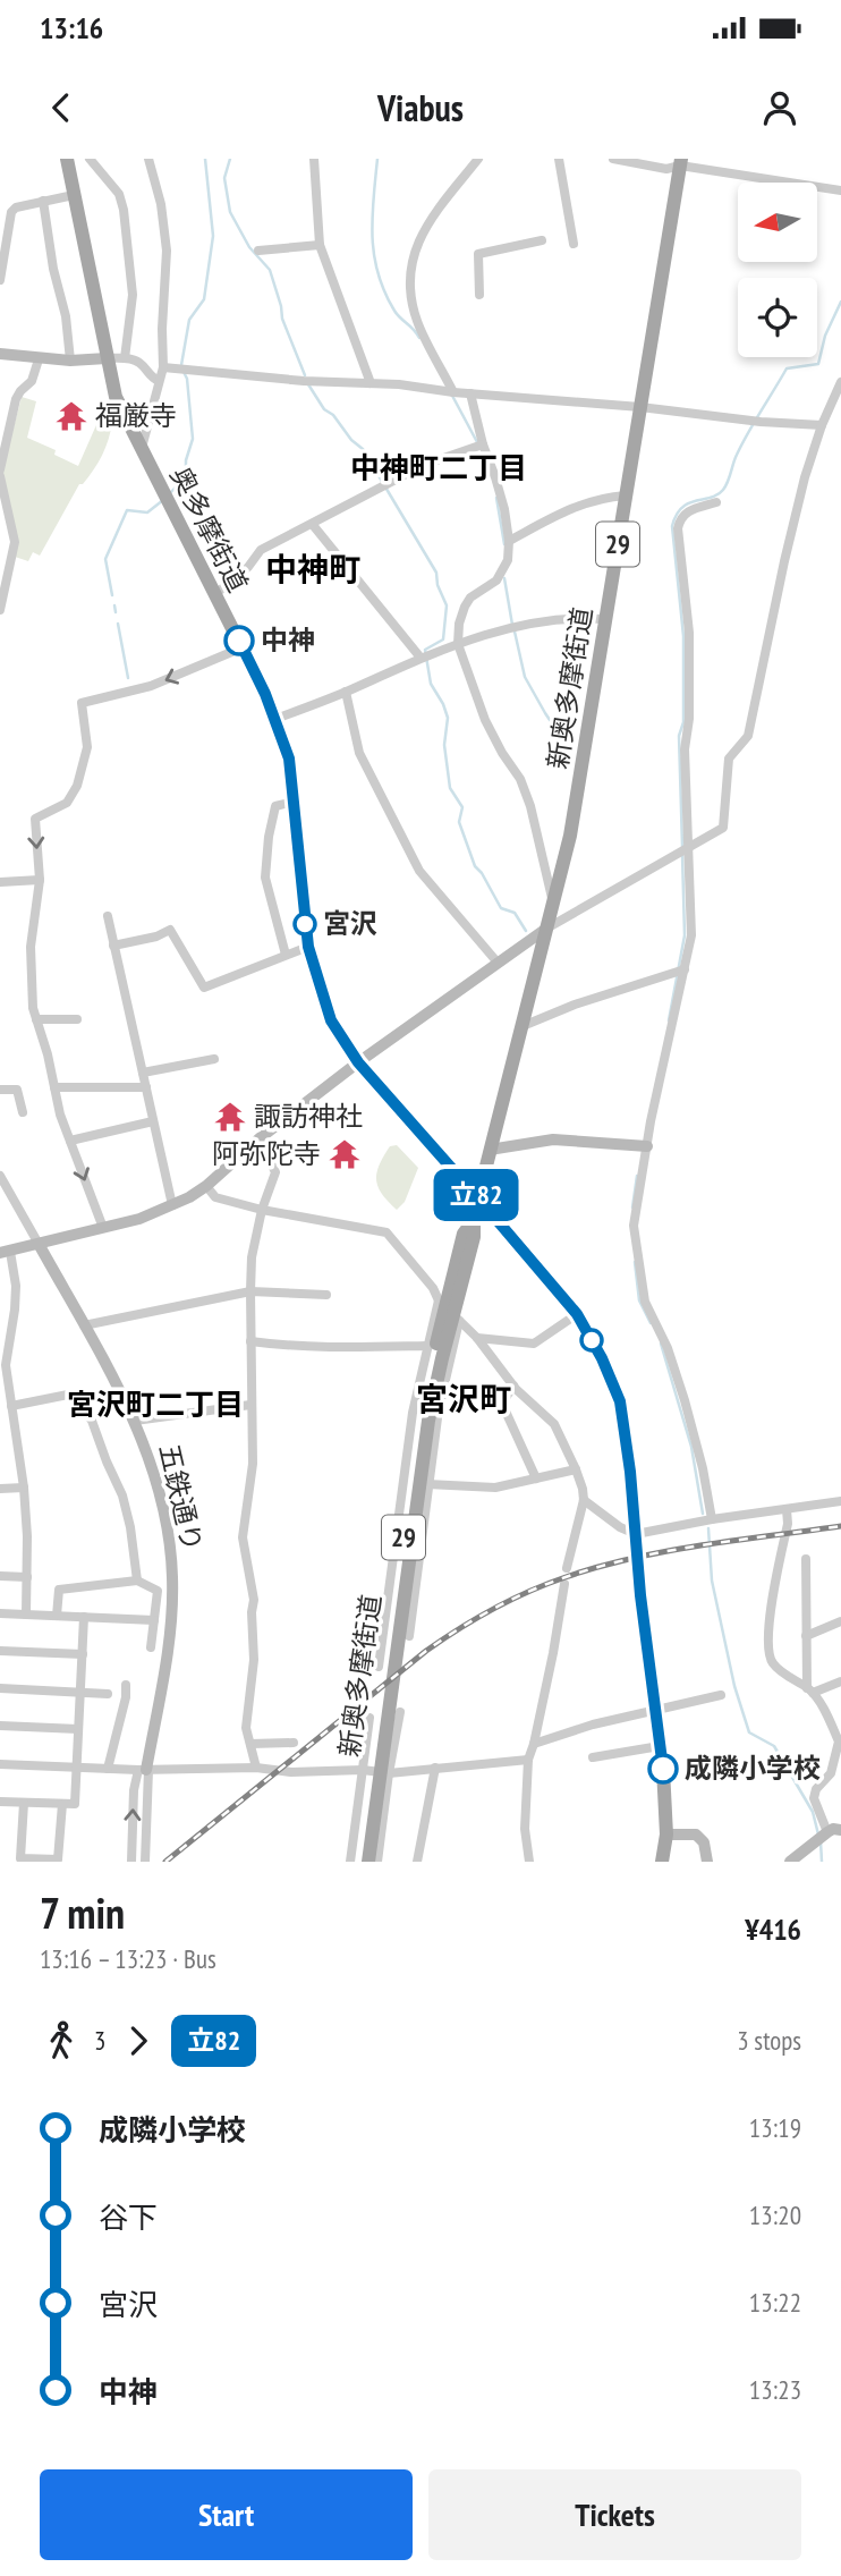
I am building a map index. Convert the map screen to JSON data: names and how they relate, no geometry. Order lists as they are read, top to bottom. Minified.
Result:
{"streets":{"main road":["奥多摩街道","29","新奥多摩街道","五鉄通り"]},"crossings":[["奥多摩街道","新奥多摩街道"]],"districts":["中神町二丁目","中神町","宮沢町","宮沢町二丁目"],"places":{"temple":["福厳寺","諏訪神社","阿弥陀寺"],"other":["中神","宮沢","成隣小学校"]},"lines":["bus line 立82"],"north":"left","page":{"status":"13:16","header":"Viabus","on_map":"立82","heading":["7 min","13:16 – 13:23 · Bus","¥416"],"legs":["3","立82","3 stops"],"list":[{"name":"成隣小学校","value":"13:19"},{"name":"谷下","value":"13:20"},{"name":"宮沢","value":"13:22"},{"name":"中神","value":"13:23"}],"buttons":["Start","Tickets"]}}
